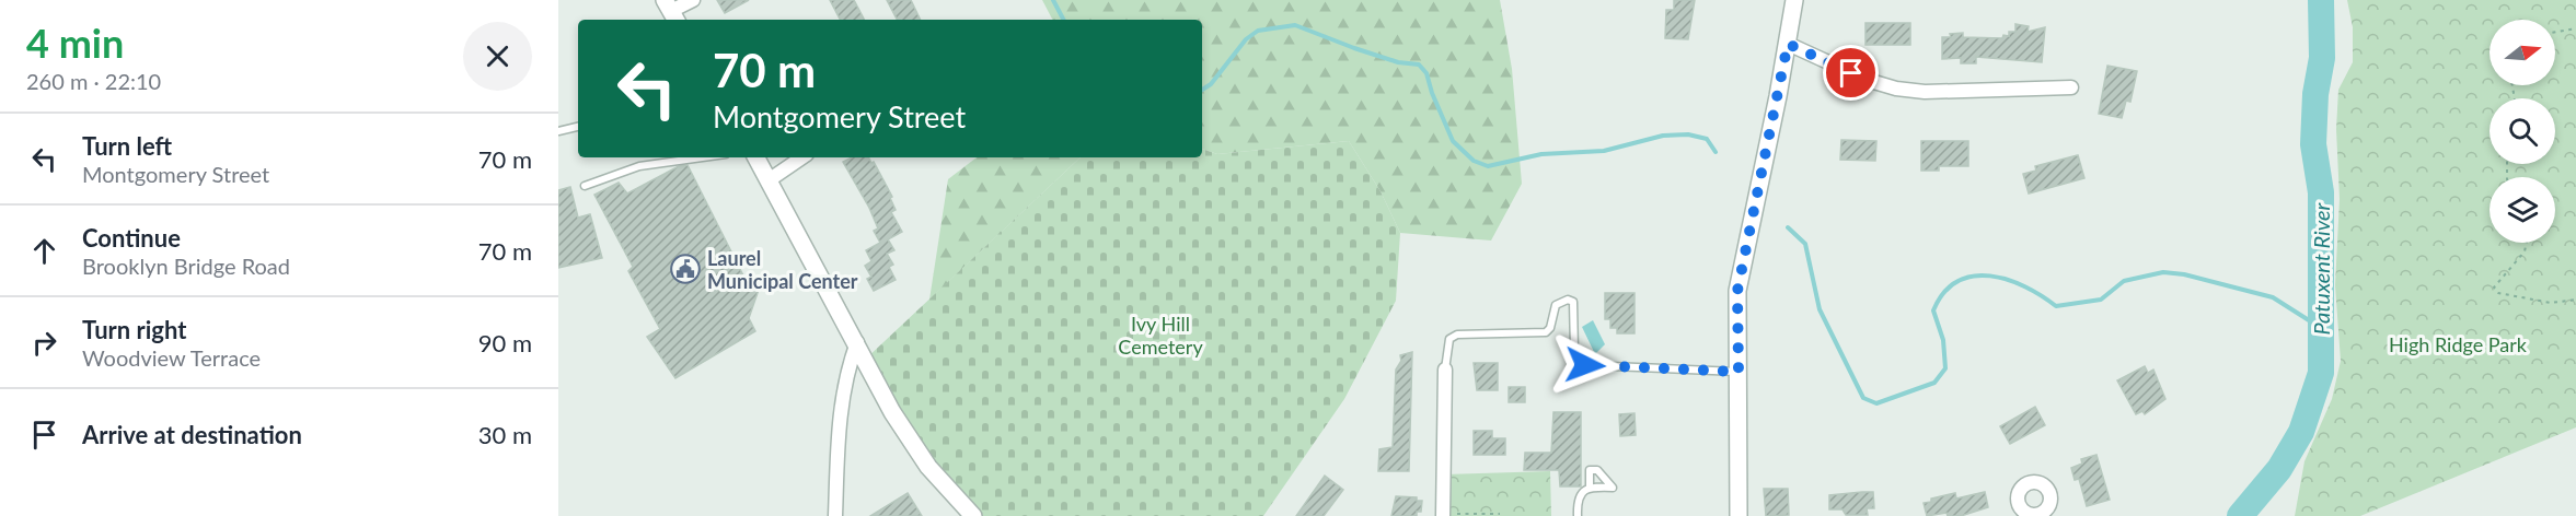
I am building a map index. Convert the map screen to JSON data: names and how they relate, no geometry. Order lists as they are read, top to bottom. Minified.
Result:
{"water":["Patuxent River"],"parks":["Ivy Hill Cemetery","High Ridge Park"],"places":{"public building":["Laurel Municipal Center"]},"north":"right","page":{"heading":["4 min","260 m · 22:10"],"turn":["70 m","Montgomery Street"],"list":[{"name":"Turn left","note":"Montgomery Street","value":"70 m"},{"name":"Continue","note":"Brooklyn Bridge Road","value":"70 m"},{"name":"Turn right","note":"Woodview Terrace","value":"90 m"},{"name":"Arrive at destination","value":"30 m"}]}}
